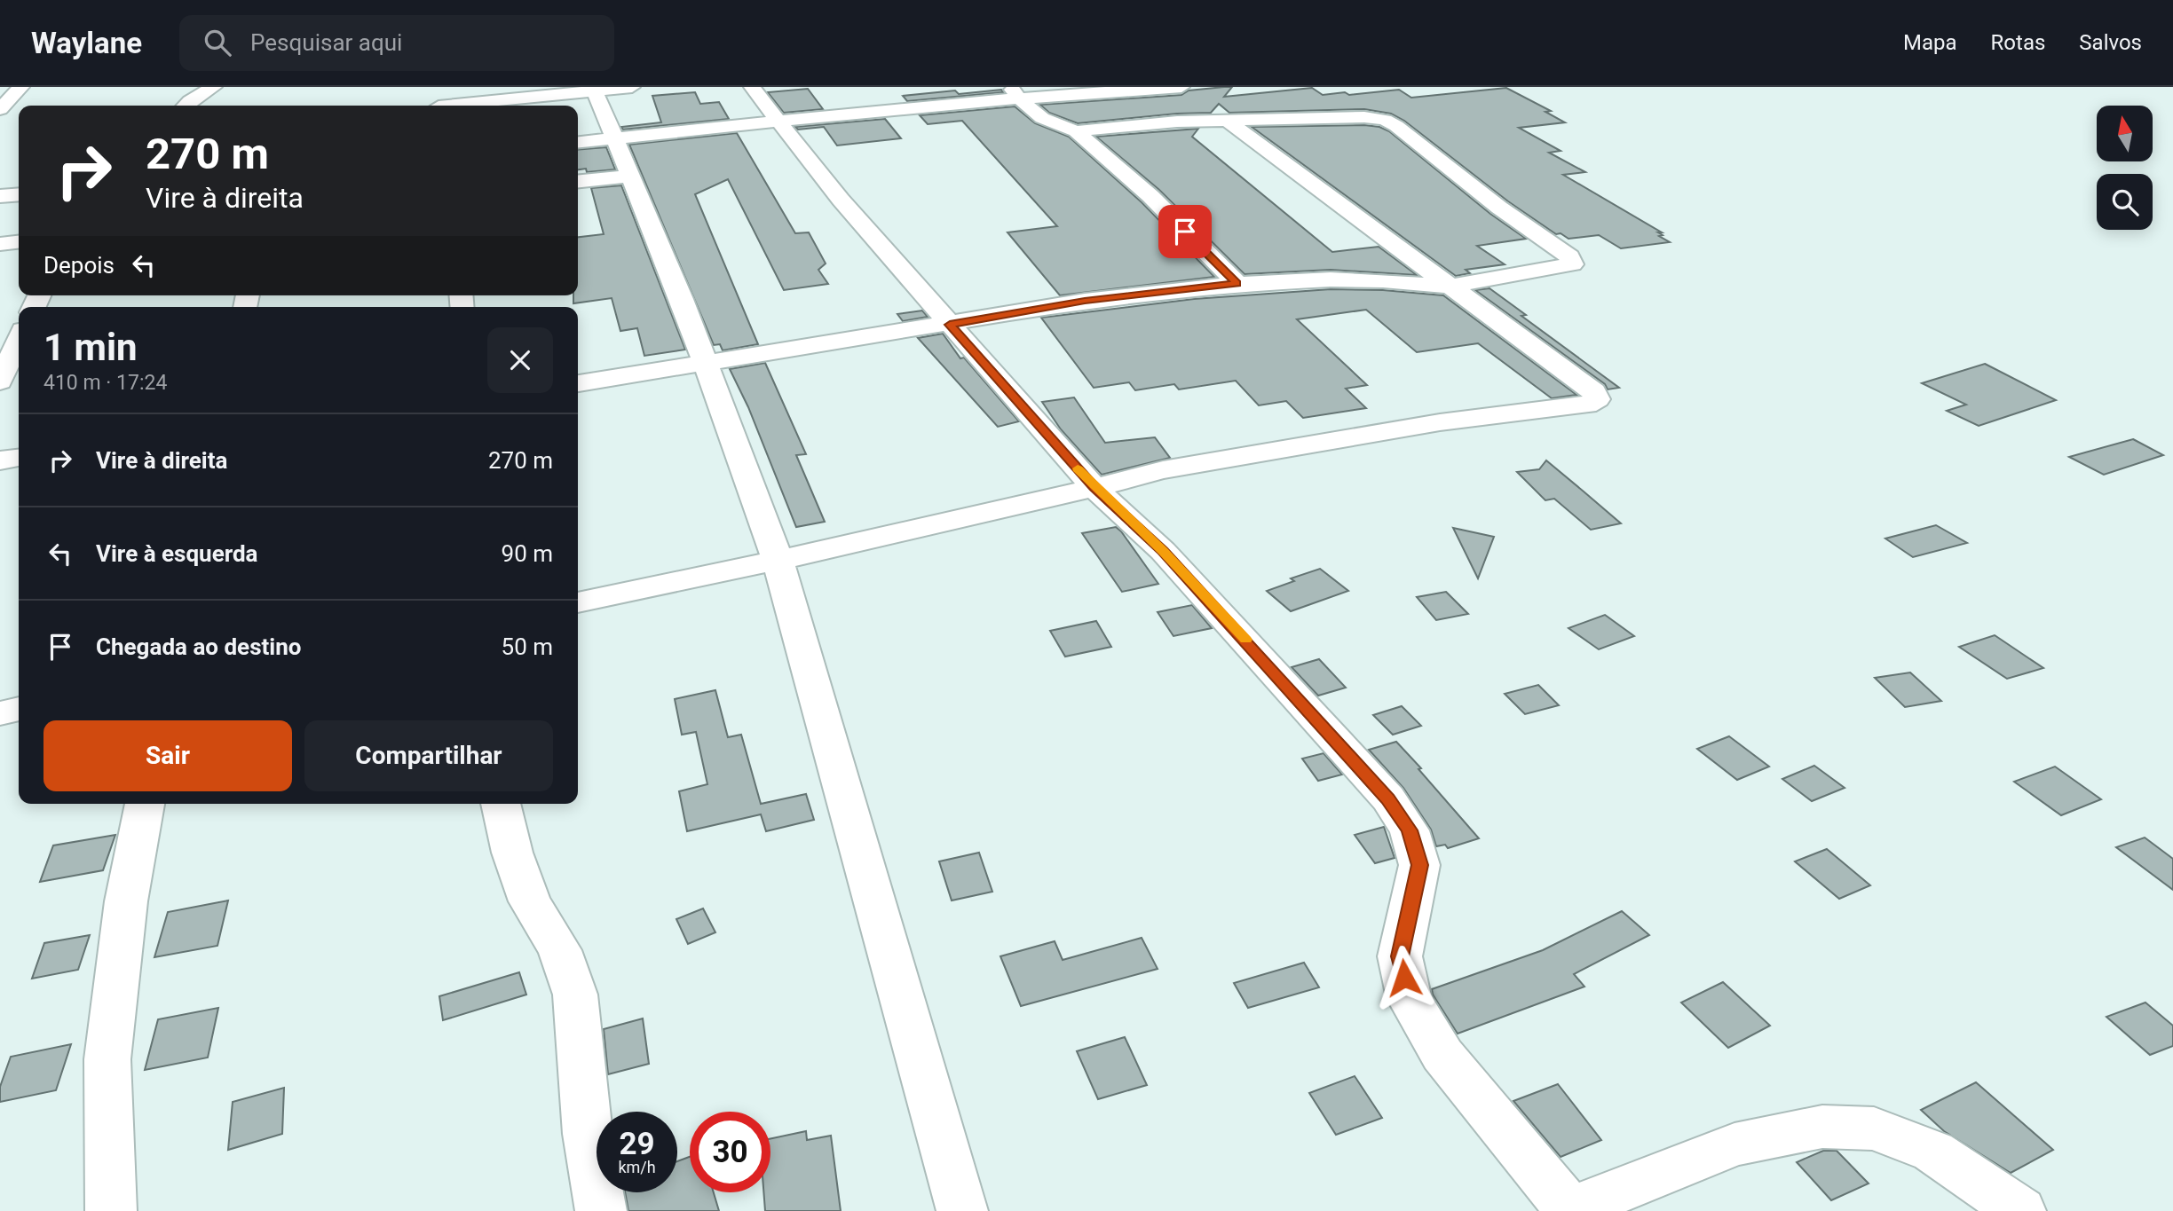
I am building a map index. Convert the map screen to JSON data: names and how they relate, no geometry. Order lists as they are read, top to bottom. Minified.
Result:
{"north":"top","page":{"header":"Waylane","search":"Pesquisar aqui","nav":["Mapa","Rotas","Salvos"],"turn":["270 m","Vire à direita"],"then":"Depois","heading":["1 min","410 m · 17:24"],"list":[{"name":"Vire à direita","value":"270 m"},{"name":"Vire à esquerda","value":"90 m"},{"name":"Chegada ao destino","value":"50 m"}],"buttons":["Sair","Compartilhar"],"speed":"29 km/h","limit":"30"}}
